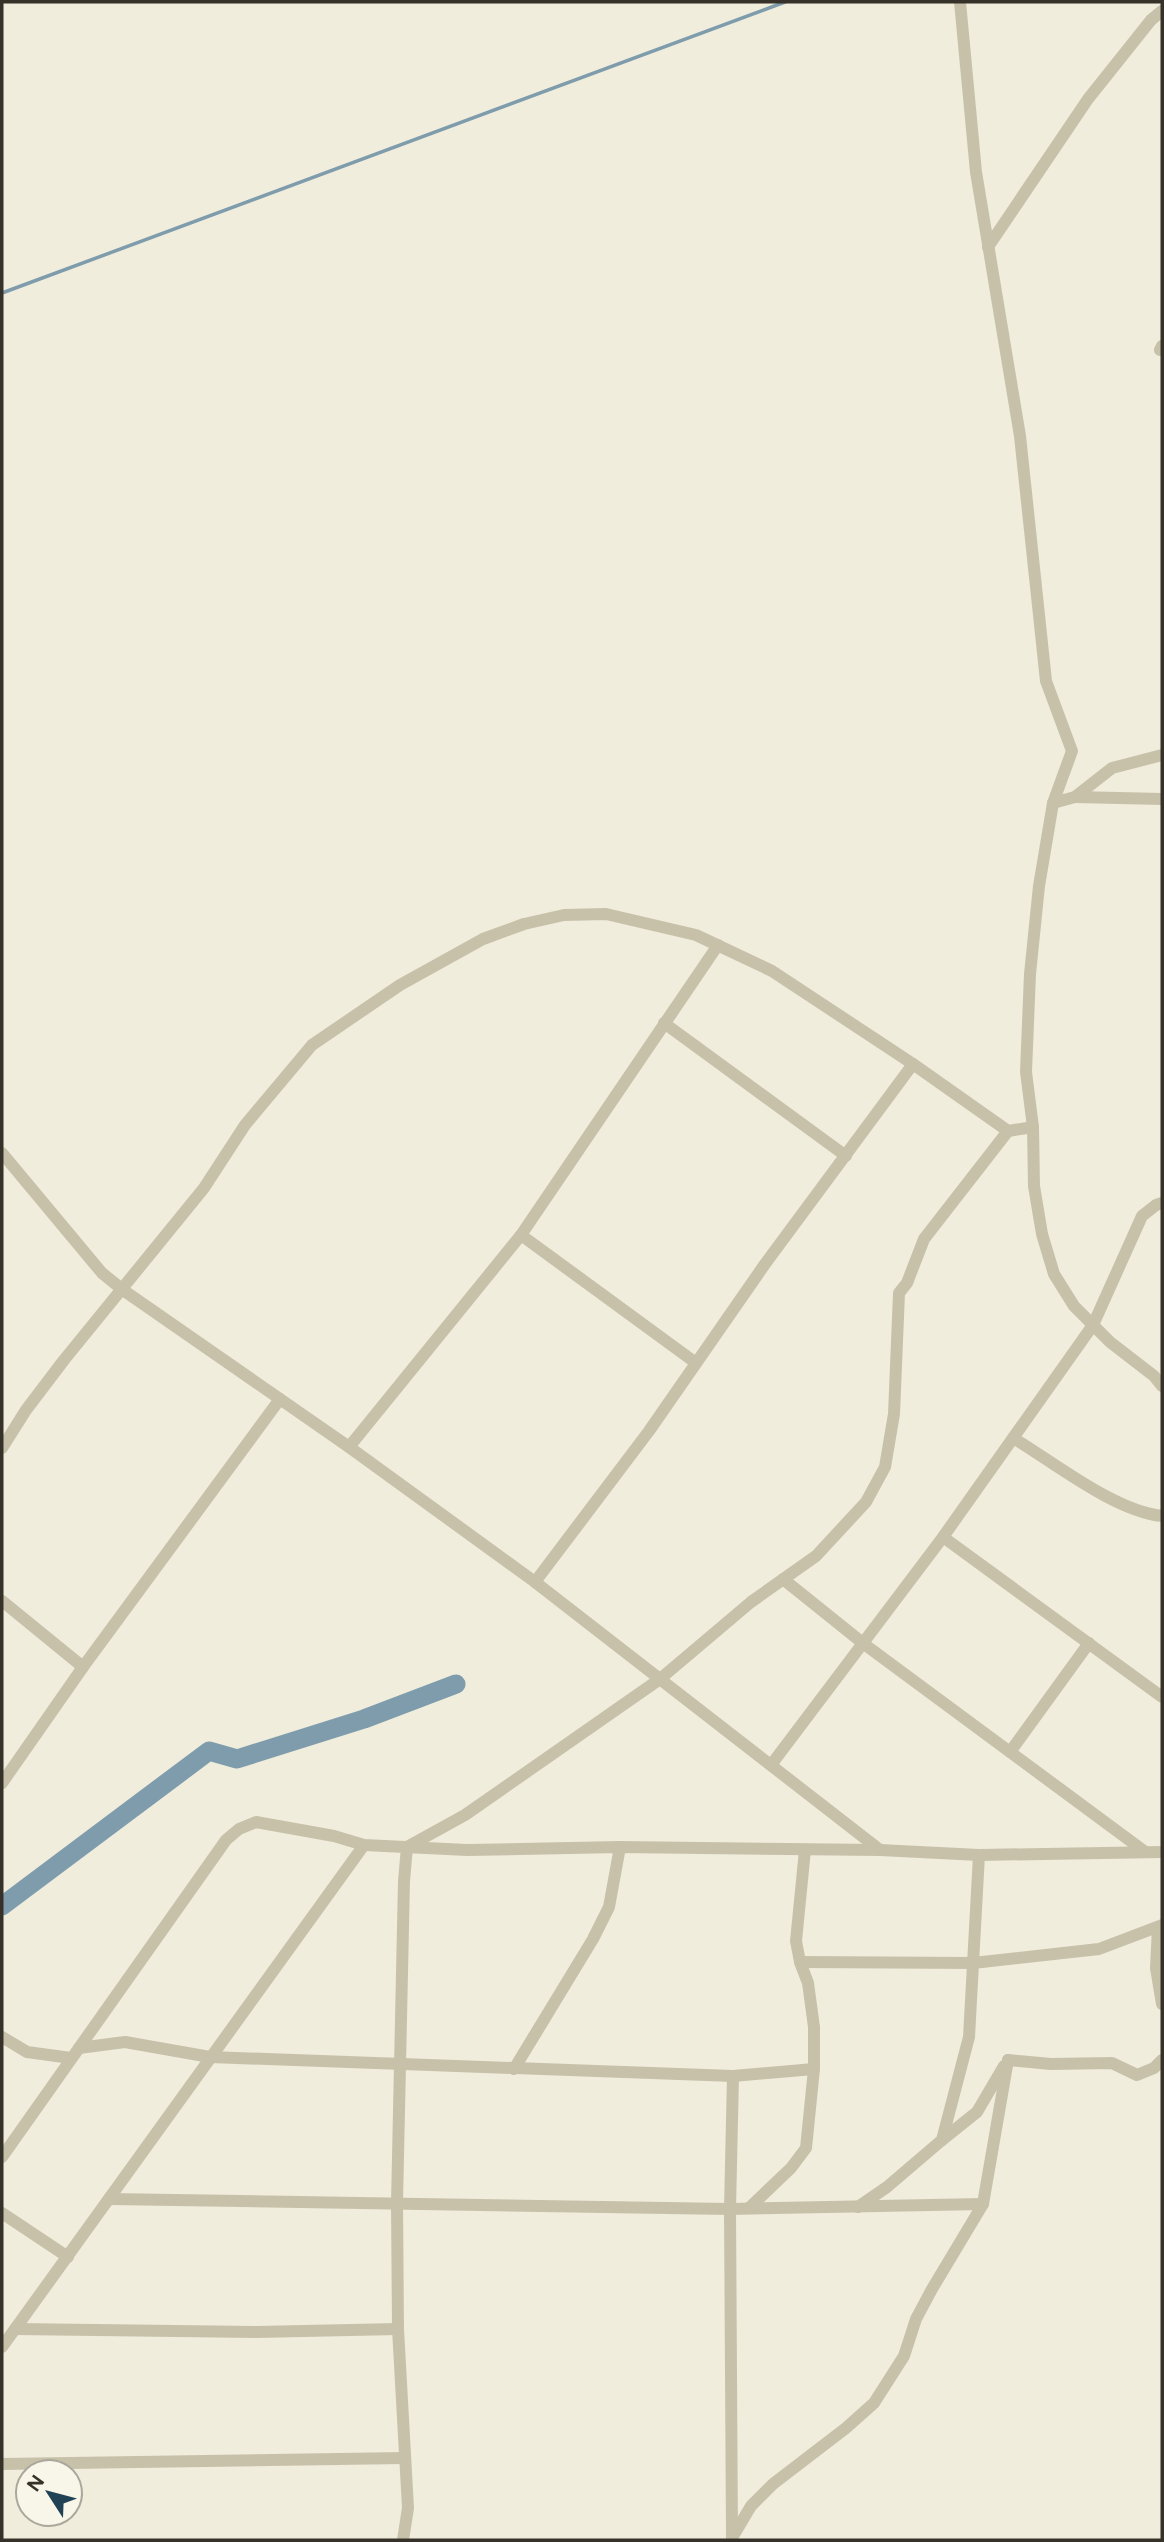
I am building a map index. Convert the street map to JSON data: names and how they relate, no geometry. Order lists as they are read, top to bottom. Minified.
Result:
{"north":"top left"}
